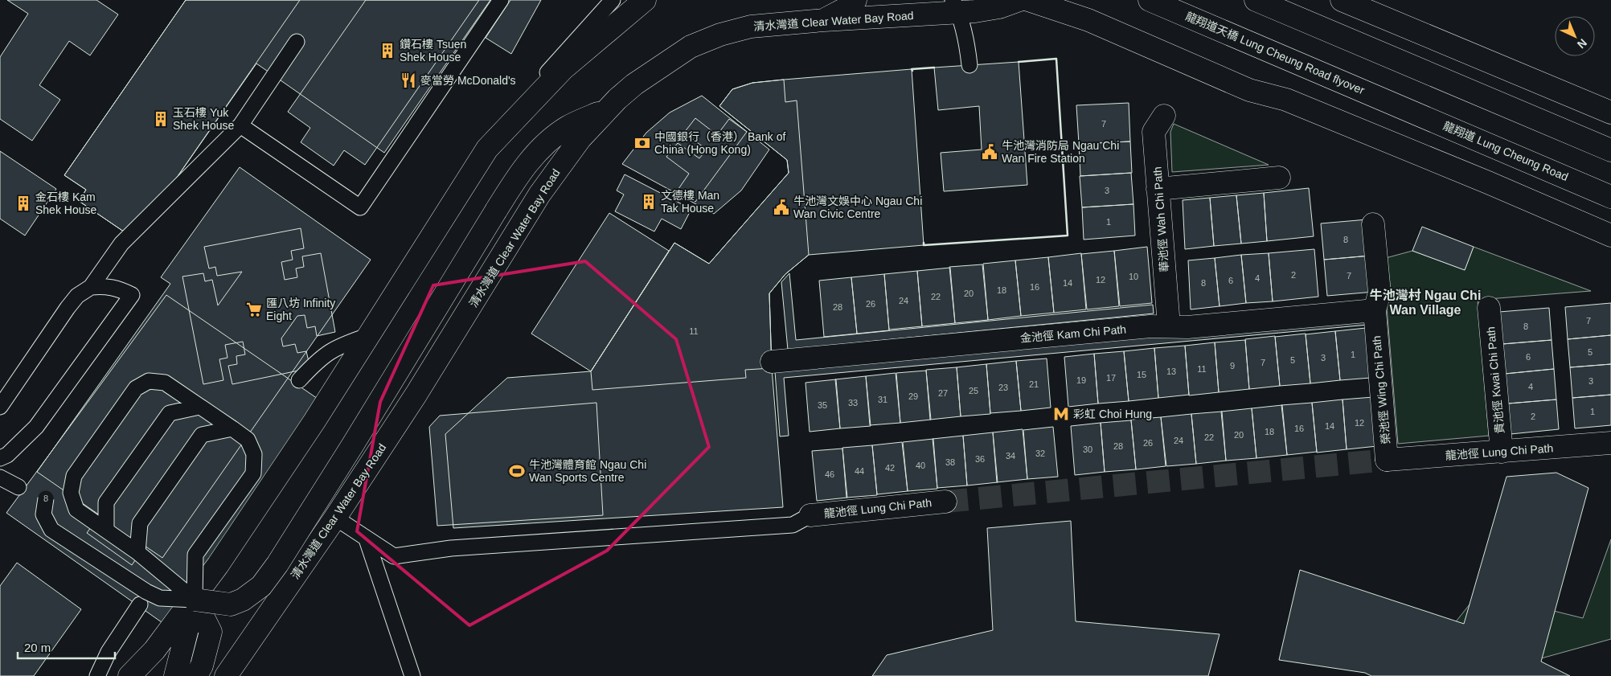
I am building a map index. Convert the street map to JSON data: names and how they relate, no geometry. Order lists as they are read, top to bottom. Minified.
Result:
{"streets":{"main road":["清水灣道 Clear Water Bay Road","龍翔道天橋 Lung Cheung Road flyover","龍翔道 Lung Cheung Road","華池徑 Wah Chi Path","金池徑 Kam Chi Path","貴池徑 Kwai Chi Path","榮池徑 Wing Chi Path","龍池徑 Lung Chi Path"]},"crossings":[["龍翔道天橋 Lung Cheung Road flyover","龍翔道 Lung Cheung Road"],["華池徑 Wah Chi Path","金池徑 Kam Chi Path"],["金池徑 Kam Chi Path","榮池徑 Wing Chi Path"],["貴池徑 Kwai Chi Path","龍池徑 Lung Chi Path"],["榮池徑 Wing Chi Path","龍池徑 Lung Chi Path"]],"districts":["牛池灣村 Ngau Chi Wan Village"],"places":{"building":["鑽石樓 Tsuen Shek House","玉石樓 Yuk Shek House","文德樓 Man Tak House","金石樓 Kam Shek House"],"restaurant":["麥當勞 McDonald's"],"bank":["中國銀行（香港） Bank of China (Hong Kong)"],"public building":["牛池灣消防局 Ngau Chi Wan Fire Station","牛池灣文娛中心 Ngau Chi Wan Civic Centre"],"supermarket":["匯八坊 Infinity Eight"],"metro station":["彩虹 Choi Hung"],"sports":["牛池灣體育館 Ngau Chi Wan Sports Centre"]},"house_numbers":["7","3","1","8","2","7","10","4","12","6","14","8","16","18","20","22","24","26","28","7","8","11","5","1","6","3","5","7","9","11","13","15","17","19","3","21","4","23","25","27","29","31","33","35","1","2","12","14","16","18","20","22","24","26","28","30","32","34","36","38","40","42","44","46","8"],"scale_bar":"20 m","north":"bottom right"}
